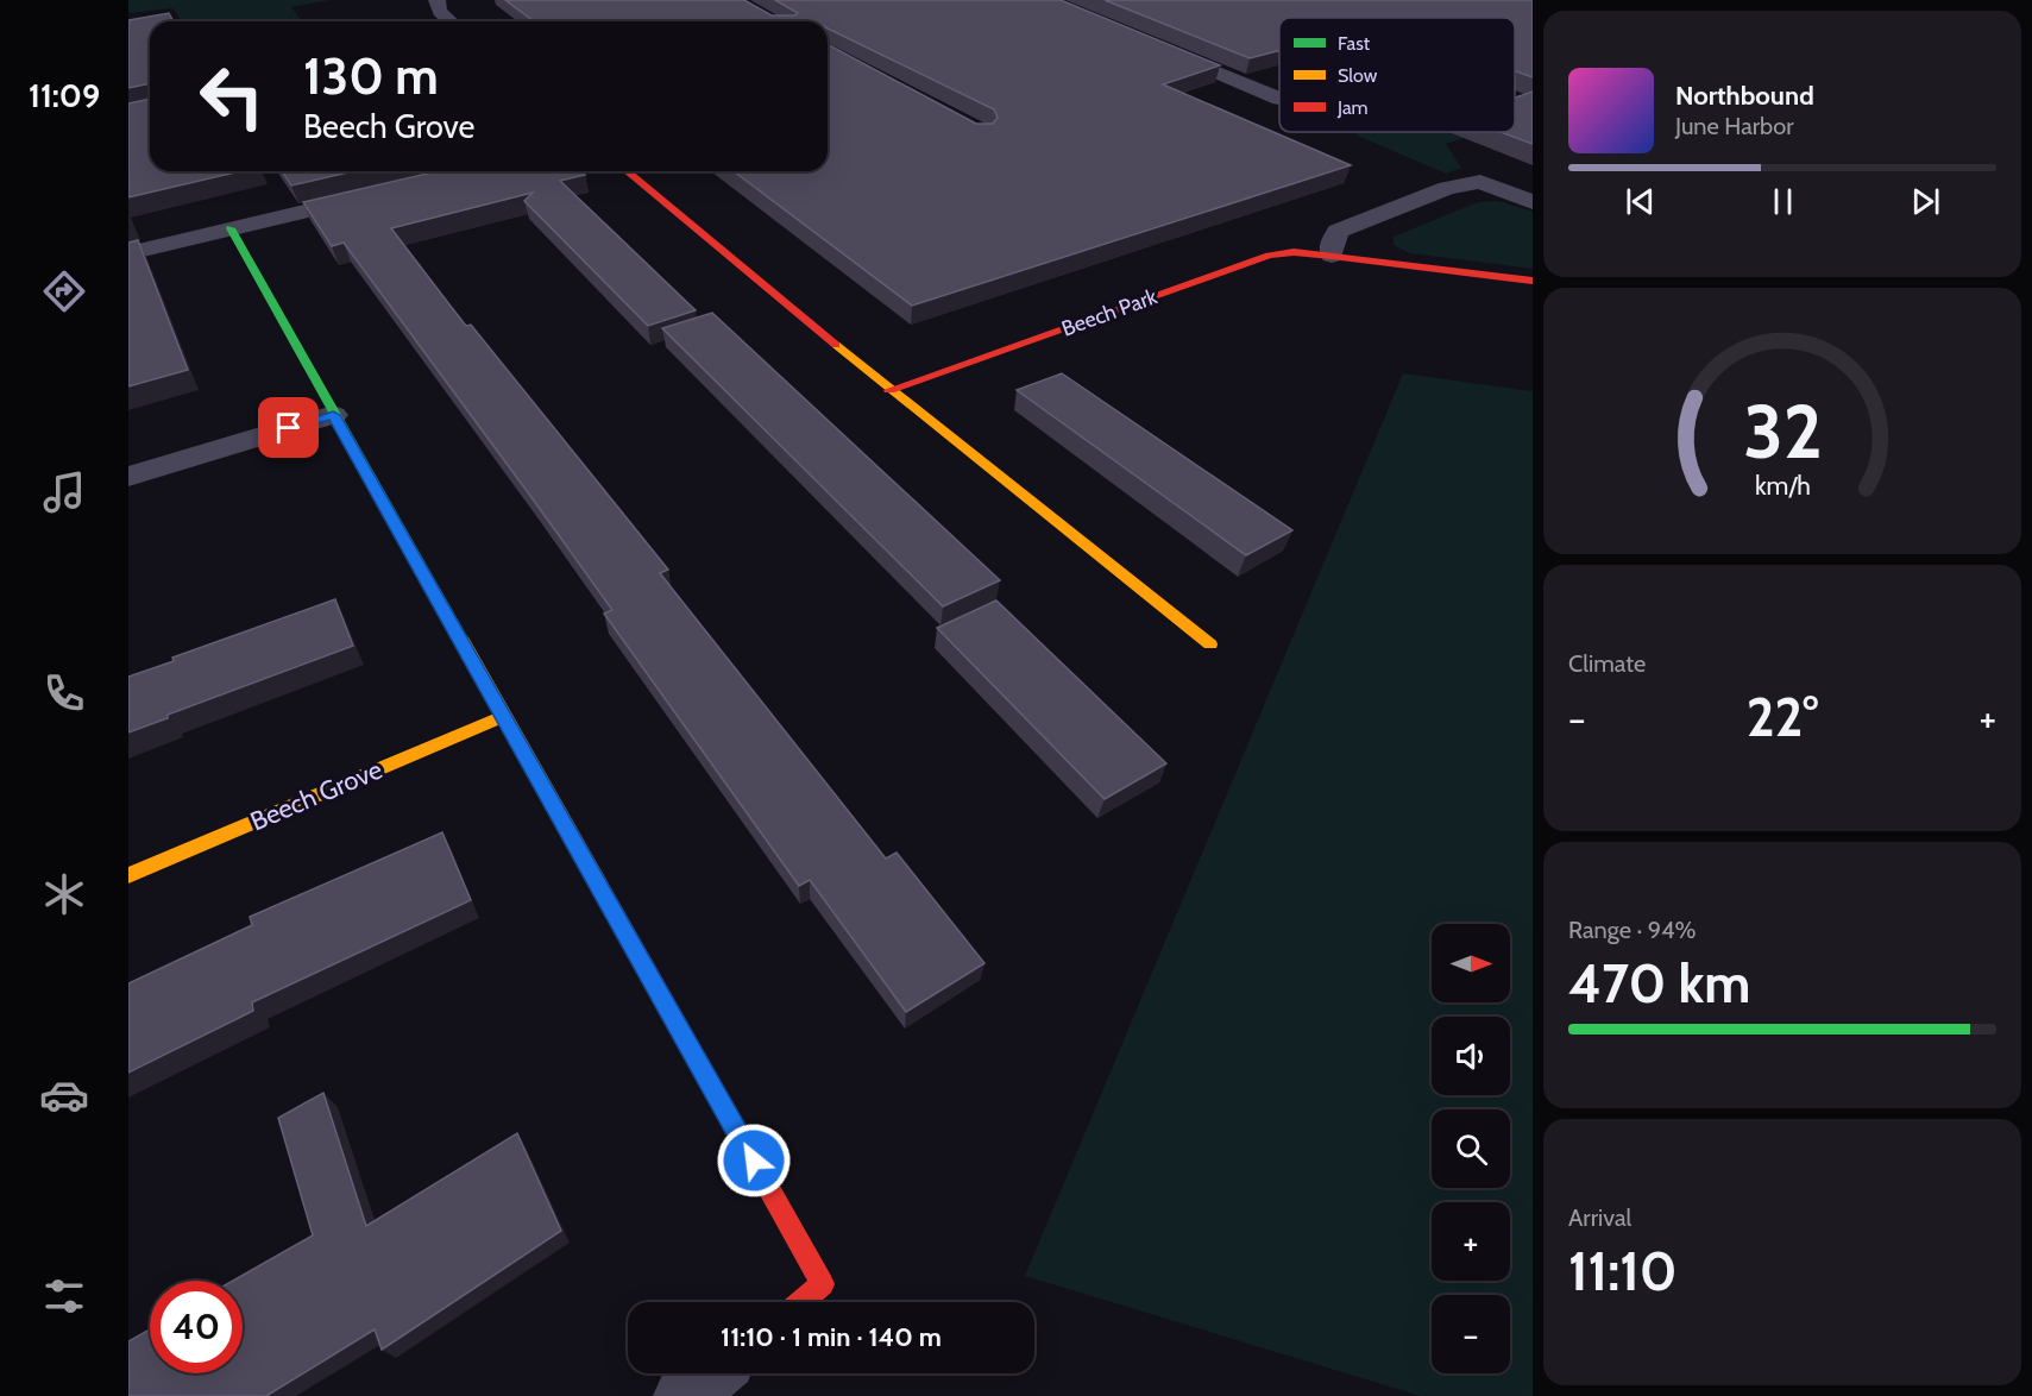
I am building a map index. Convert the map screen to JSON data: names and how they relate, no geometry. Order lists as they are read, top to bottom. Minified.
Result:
{"streets":{"street":["Beech Park","Beech Grove"]},"legend":["Fast","Slow","Jam"],"north":"right","page":{"tabs":"11:09","turn":["130 m","Beech Grove"],"song":["Northbound","June Harbor"],"tile":["Climate",["Range · 94%","470 km"],["Arrival","11:10"]],"heat":["−","22°","+"],"map_buttons":["+","−"],"limit":"40","trip":"11:10 · 1 min · 140 m","gauge":["32","km/h"]}}
